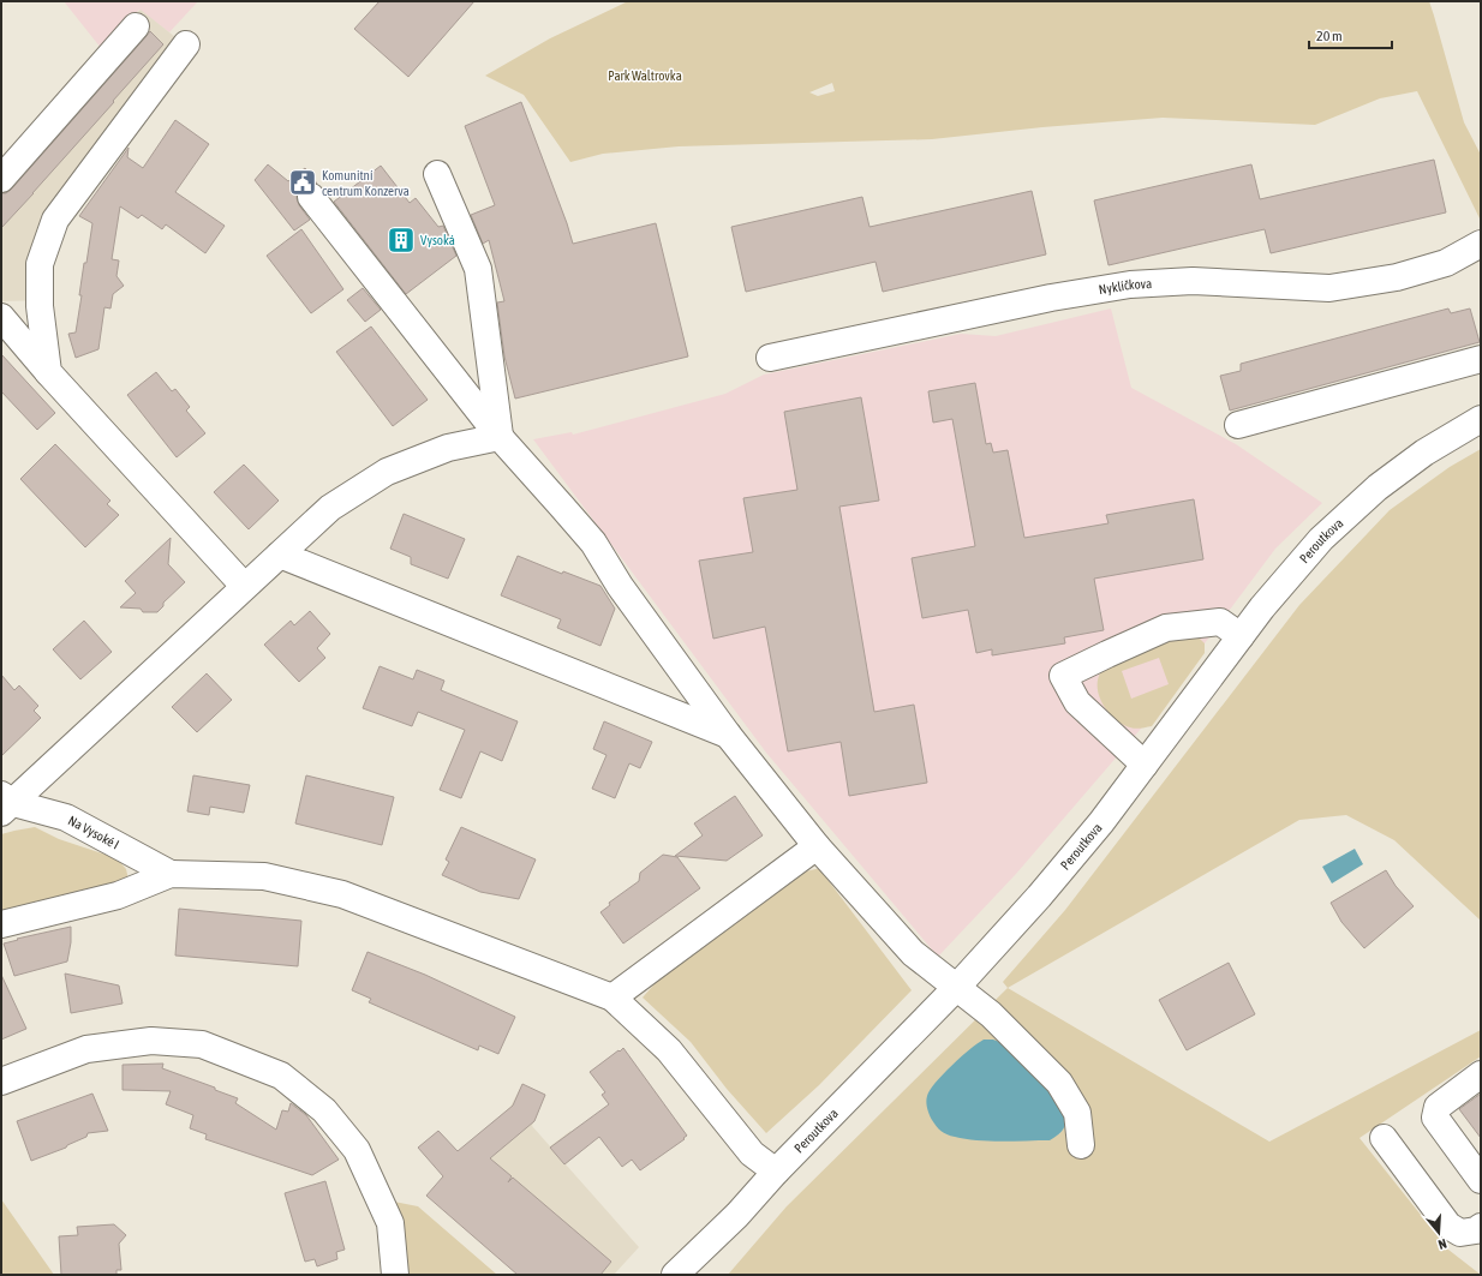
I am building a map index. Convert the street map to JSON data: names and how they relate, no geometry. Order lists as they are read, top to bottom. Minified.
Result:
{"streets":{"street":["Nyklíčkova","Peroutkova","Na Vysoké I"]},"parks":["Park Waltrovka"],"places":{"public building":["Komunitní centrum Konzerva"],"building":["Vysoká"]},"scale_bar":"20 m","north":"bottom"}
